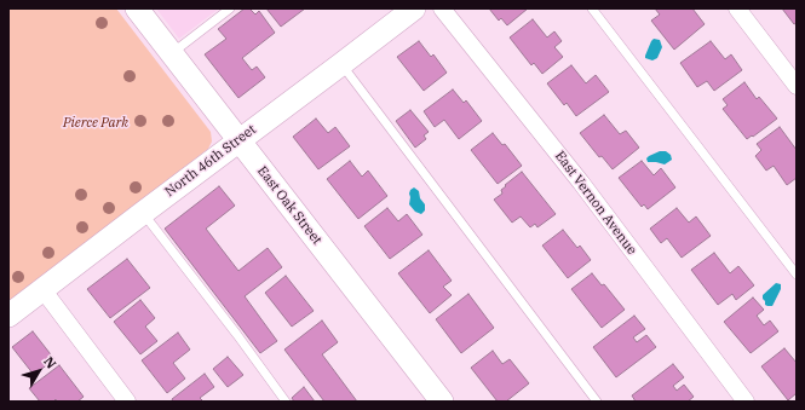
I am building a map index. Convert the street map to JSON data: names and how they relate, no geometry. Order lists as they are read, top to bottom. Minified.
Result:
{"streets":{"street":["North 46th Street","East Vernon Avenue","East Oak Street"]},"crossings":[["North 46th Street","East Oak Street"]],"parks":["Pierce Park"],"north":"top right"}
